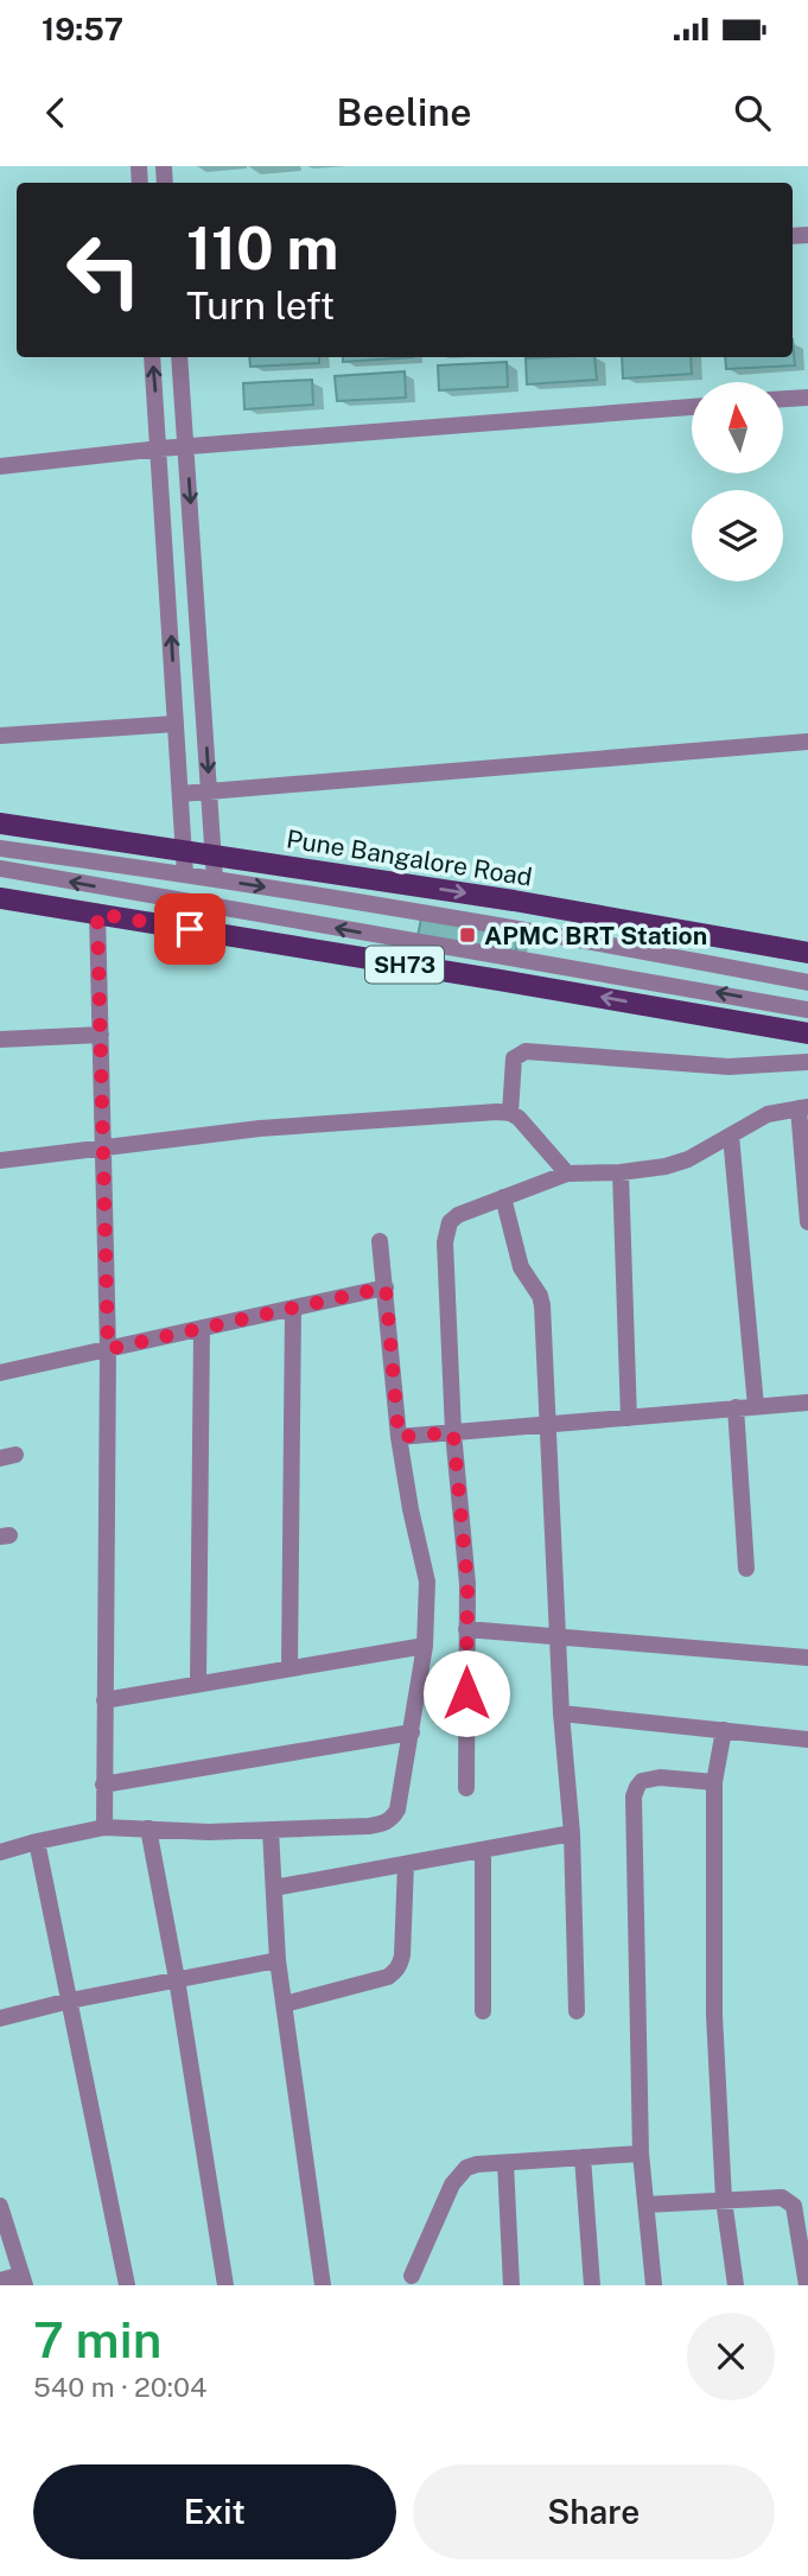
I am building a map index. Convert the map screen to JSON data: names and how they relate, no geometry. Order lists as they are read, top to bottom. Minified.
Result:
{"streets":{"main road":["Pune Bangalore Road","SH73"]},"places":{"transit":["APMC BRT Station"]},"north":"top","page":{"status":"19:57","header":"Beeline","turn":["110 m","Turn left"],"heading":["7 min","540 m · 20:04"],"buttons":["Exit","Share"]}}
